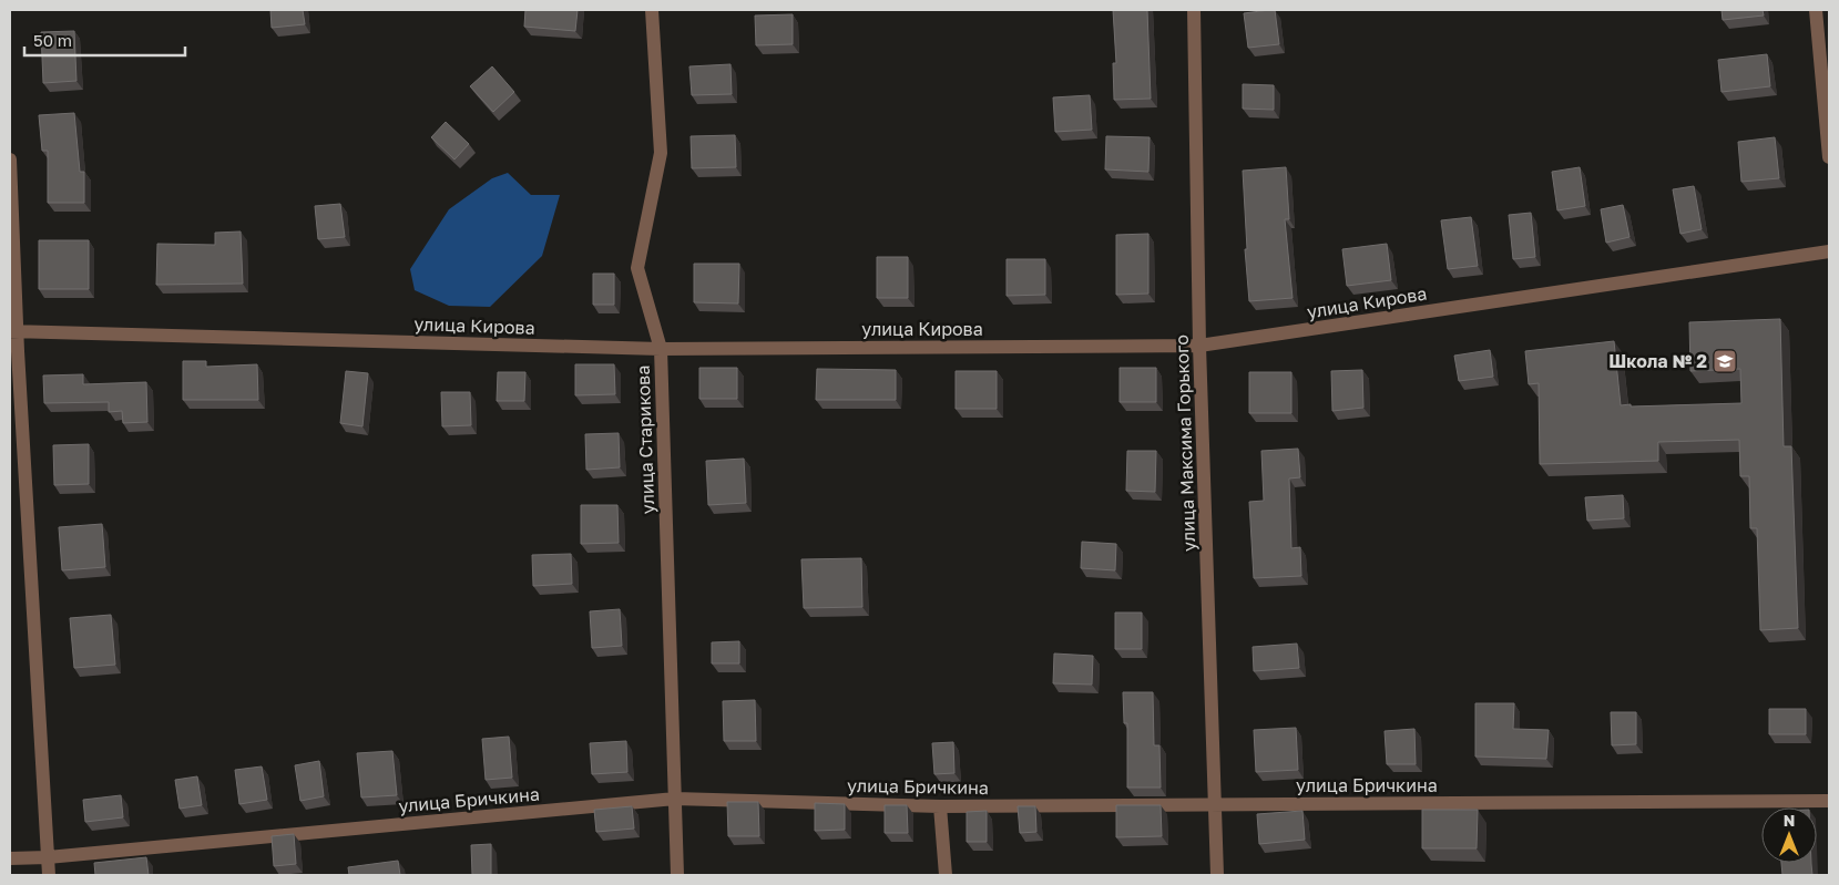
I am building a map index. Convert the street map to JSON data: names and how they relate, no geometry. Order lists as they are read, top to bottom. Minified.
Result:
{"streets":{"street":["улица Кирова","улица Старикова","улица Максима Горького","улица Бричкина"]},"crossings":[["улица Кирова","улица Старикова"],["улица Кирова","улица Максима Горького"],["улица Старикова","улица Бричкина"],["улица Максима Горького","улица Бричкина"]],"places":{"school or university":["Школа № 2"]},"scale_bar":"50 m","north":"top"}
